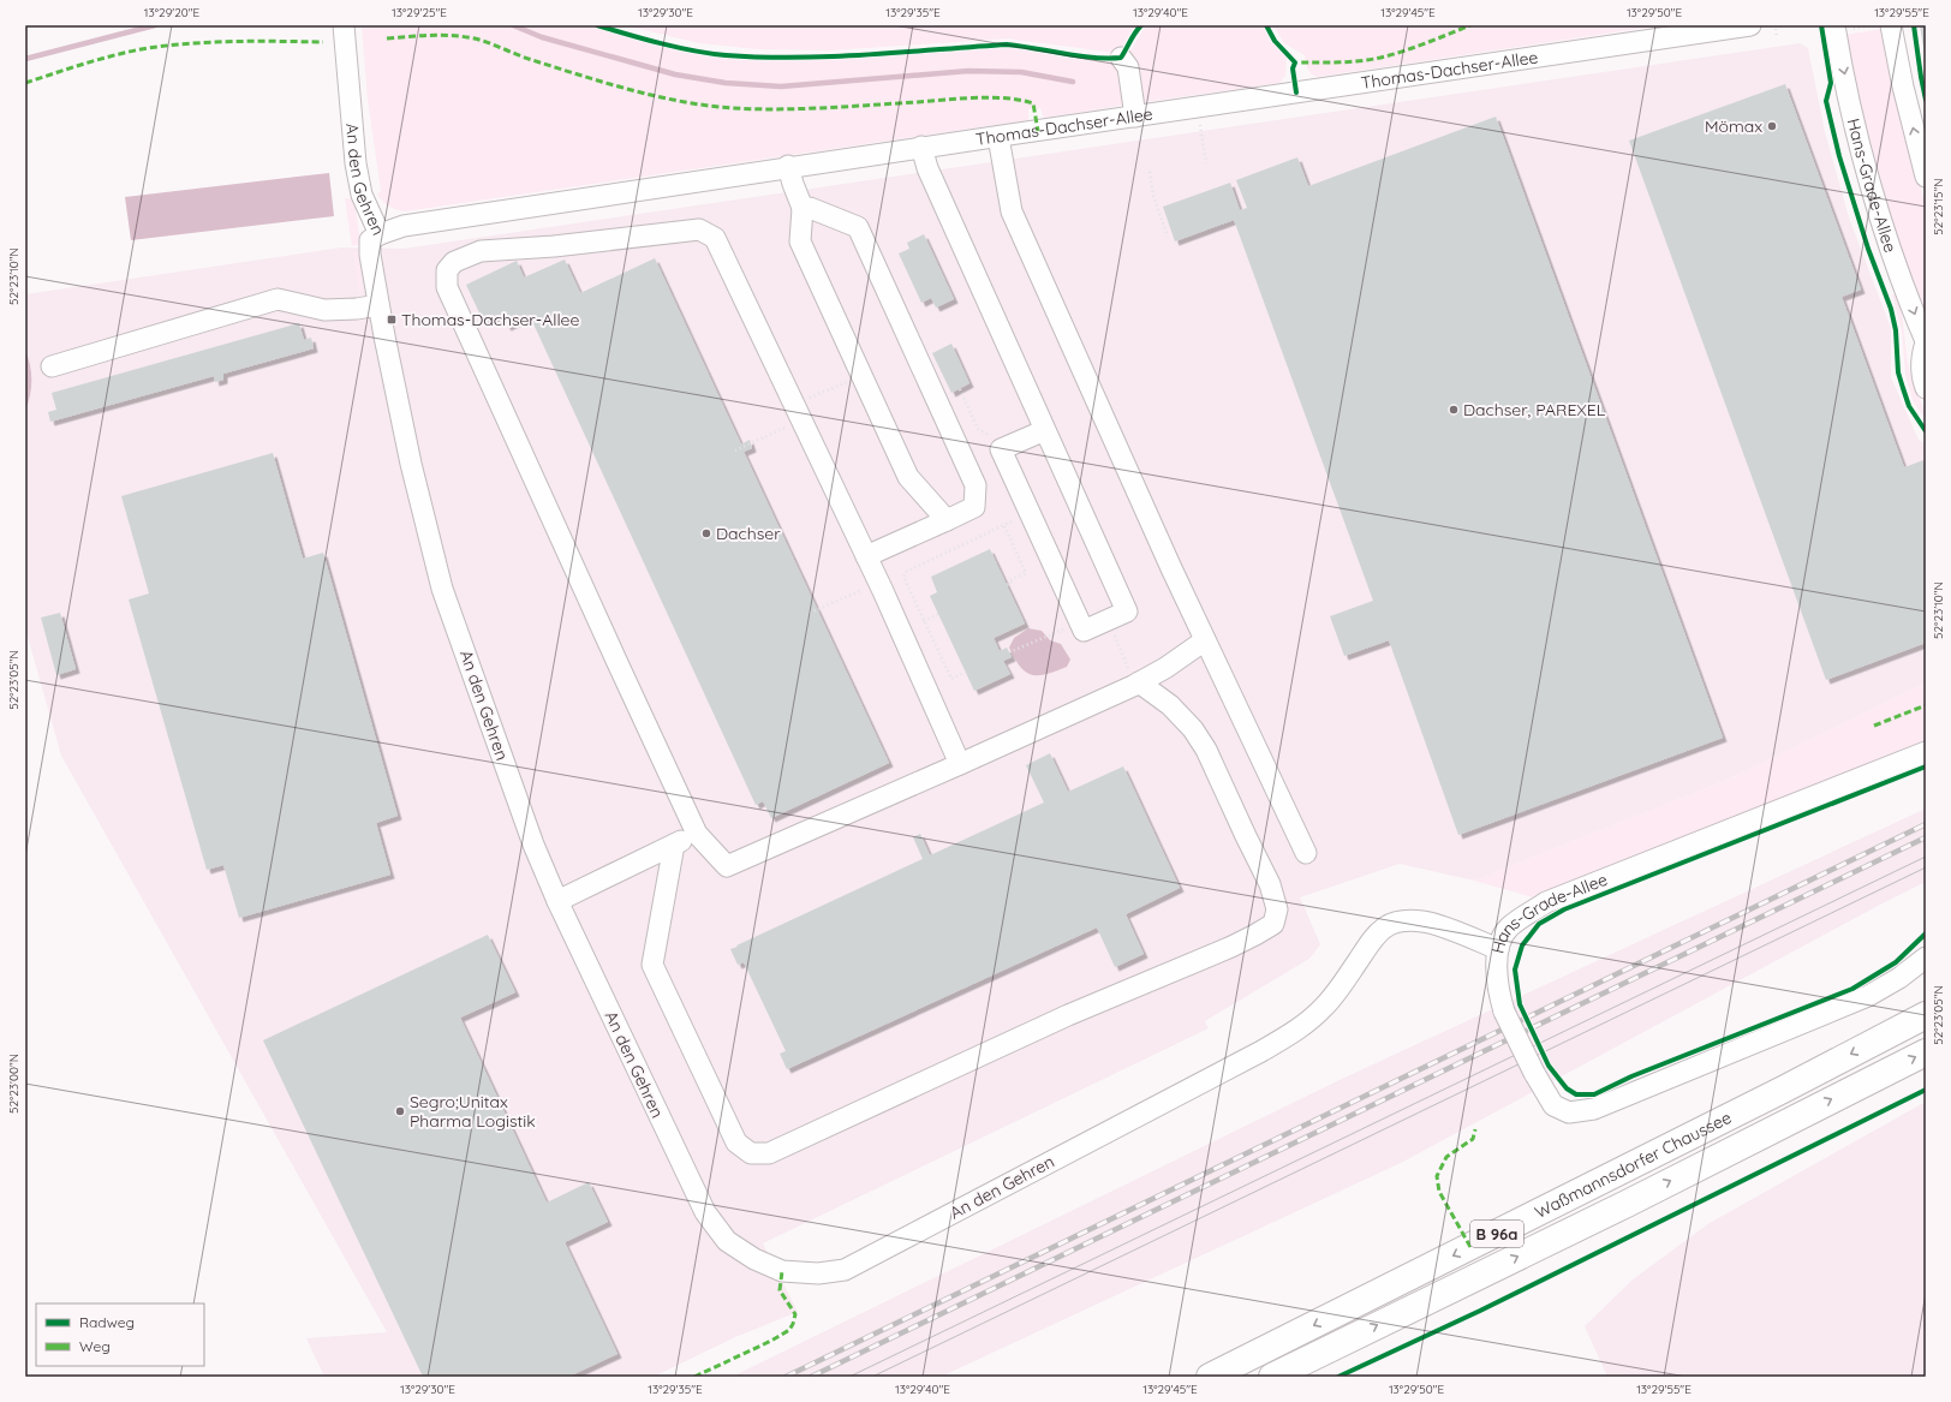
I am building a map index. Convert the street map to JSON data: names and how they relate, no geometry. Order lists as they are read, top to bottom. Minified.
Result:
{"streets":{"main road":["Waßmannsdorfer Chaussee","B 96a"],"street":["Thomas-Dachser-Allee","An den Gehren","Hans-Grade-Allee"]},"crossings":[["Thomas-Dachser-Allee","An den Gehren"],["An den Gehren","Hans-Grade-Allee"]],"places":{"other":["Mömax","Dachser, PAREXEL","Dachser","Segro;Unitax Pharma Logistik"],"transit":["Thomas-Dachser-Allee"]},"legend":["Radweg","Weg"],"coordinates":["13°29'20\"E","13°29'25\"E","13°29'30\"E","13°29'35\"E","13°29'40\"E","13°29'45\"E","13°29'50\"E","13°29'55\"E","52°23'15\"N","52°23'10\"N","52°23'05\"N","52°23'00\"N"]}
